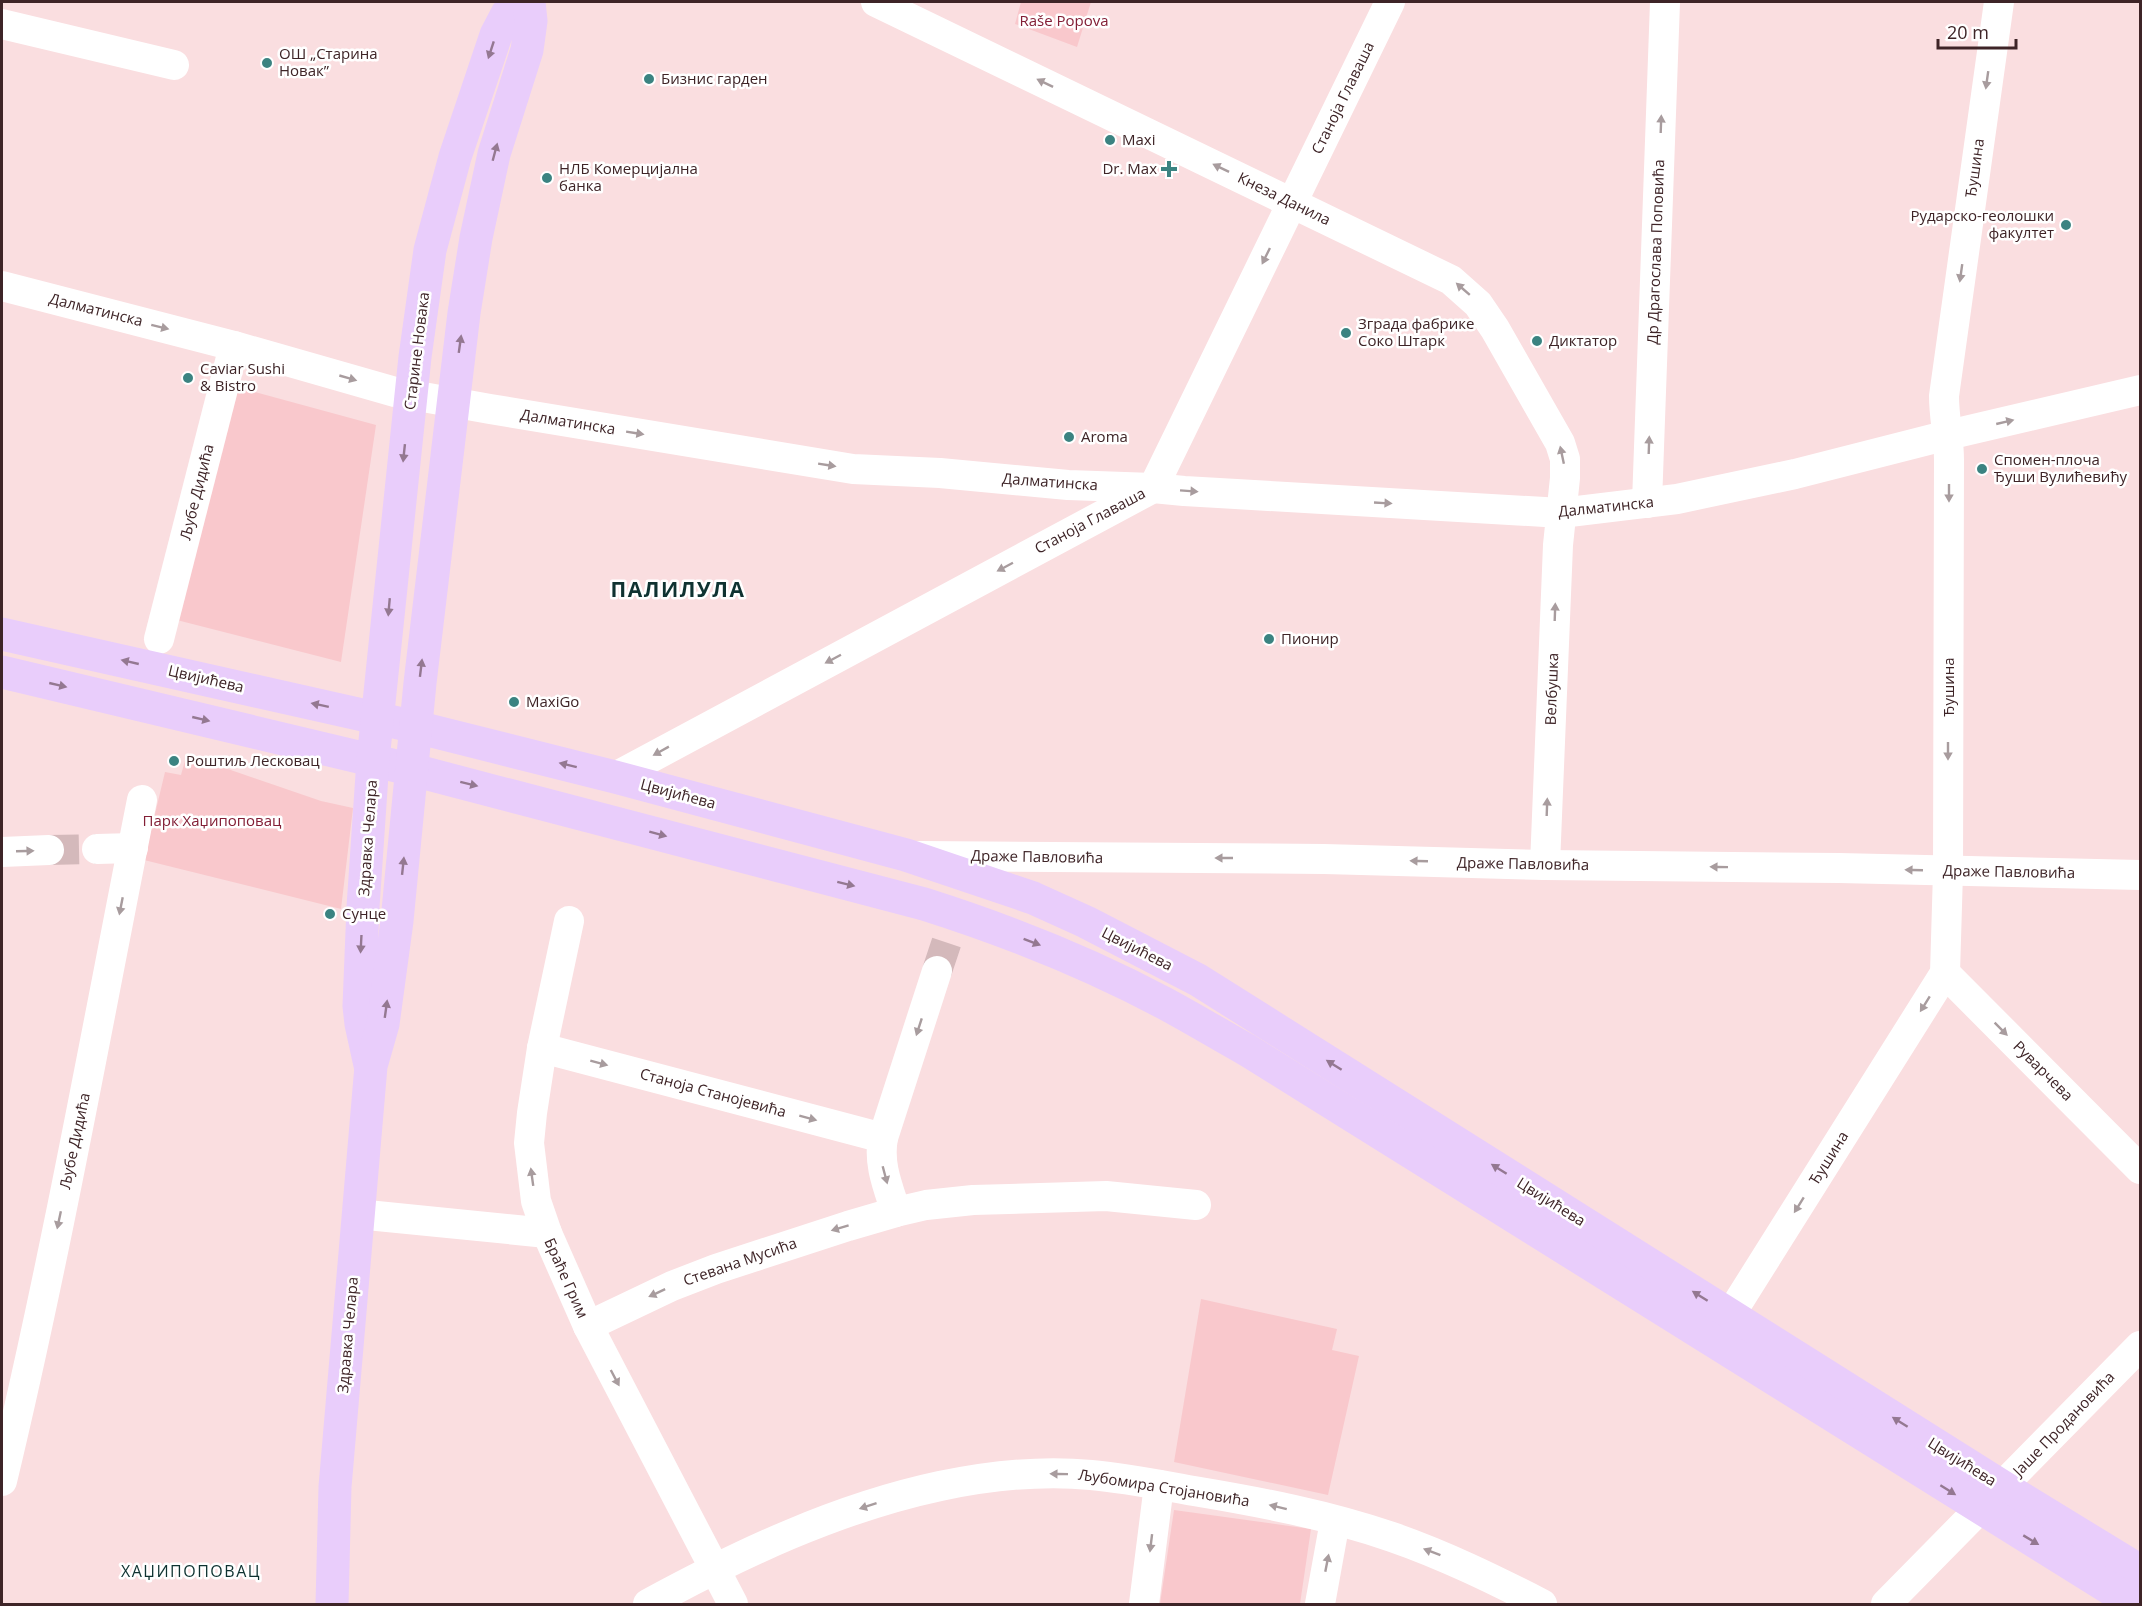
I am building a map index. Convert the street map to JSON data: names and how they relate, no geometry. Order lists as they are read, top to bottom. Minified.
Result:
{"streets":{"main road":["Старине Новака","Цвијићева","Здравка Челара"],"street":["Станоја Главаша","Ђушина","Кнеза Данила","Др Драгослава Поповића","Далматинска","Љубе Дидића","Велбушка","Драже Павловића","Руварчева","Станоја Станојевића","Стевана Мусића","Браће Грим","Јаше Продановића","Љубомира Стојановића"]},"crossings":[["Станоја Главаша","Кнеза Данила"],["Станоја Главаша","Далматинска"],["Станоја Главаша","Цвијићева"],["Ђушина","Далматинска"],["Ђушина","Цвијићева"],["Ђушина","Драже Павловића"],["Ђушина","Руварчева"],["Кнеза Данила","Далматинска"],["Кнеза Данила","Велбушка"],["Др Драгослава Поповића","Далматинска"],["Далматинска","Старине Новака"],["Далматинска","Љубе Дидића"],["Далматинска","Велбушка"],["Старине Новака","Цвијићева"],["Старине Новака","Здравка Челара"],["Цвијићева","Здравка Челара"],["Цвијићева","Драже Павловића"],["Цвијићева","Јаше Продановића"],["Велбушка","Драже Павловића"],["Станоја Станојевића","Браће Грим"],["Стевана Мусића","Браће Грим"],["Браће Грим","Љубомира Стојановића"]],"one_way":["Станоја Главаша","Ђушина","Кнеза Данила","Др Драгослава Поповића","Далматинска","Љубе Дидића","Велбушка","Драже Павловића","Руварчева","Станоја Станојевића","Стевана Мусића","Љубомира Стојановића"],"districts":["ПАЛИЛУЛА","ХАЏИПОПОВАЦ"],"parks":["Raše Popova","Парк Хаџипоповац"],"places":{"other":["ОШ „Старина Новак”","Бизнис гарден","Maxi","НЛБ Комерцијална банка","Рударско-геолошки факултет","Зграда фабрике Соко Штарк","Диктатор","Caviar Sushi & Bistro","Aroma","Спомен-плоча Ђуши Вулићевићу","Пионир","MaxiGo","Роштиљ Лесковац","Сунце"],"health":["Dr. Max"]},"scale_bar":"20 m"}
